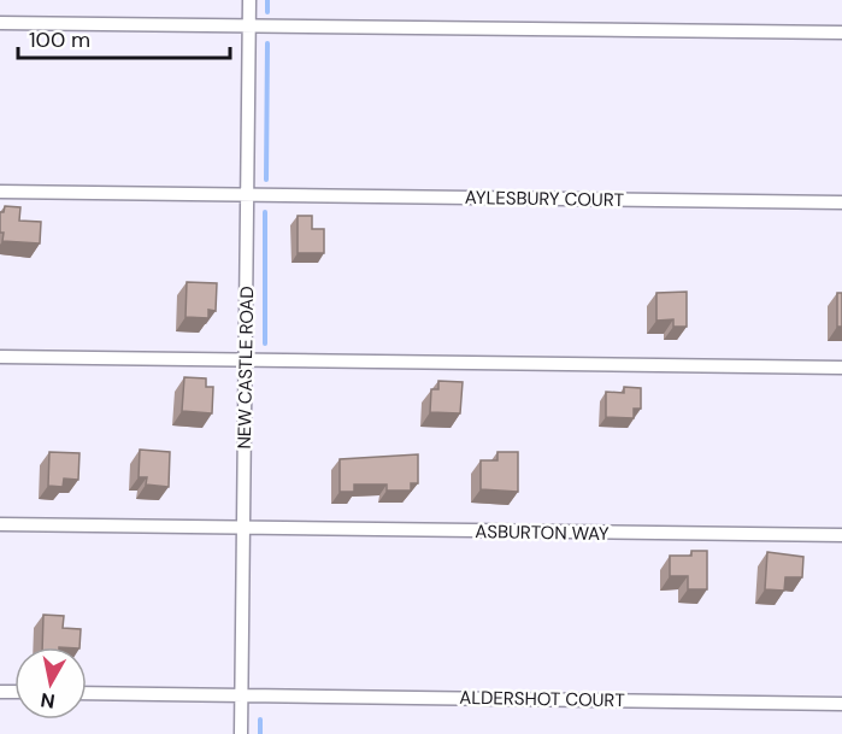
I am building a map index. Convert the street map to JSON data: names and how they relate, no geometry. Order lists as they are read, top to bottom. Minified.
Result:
{"streets":{"street":["AYLESBURY COURT","NEW CASTLE ROAD","ASBURTON WAY","ALDERSHOT COURT"]},"crossings":[["AYLESBURY COURT","NEW CASTLE ROAD"],["NEW CASTLE ROAD","ASBURTON WAY"],["NEW CASTLE ROAD","ALDERSHOT COURT"]],"scale_bar":"100 m","north":"bottom"}
